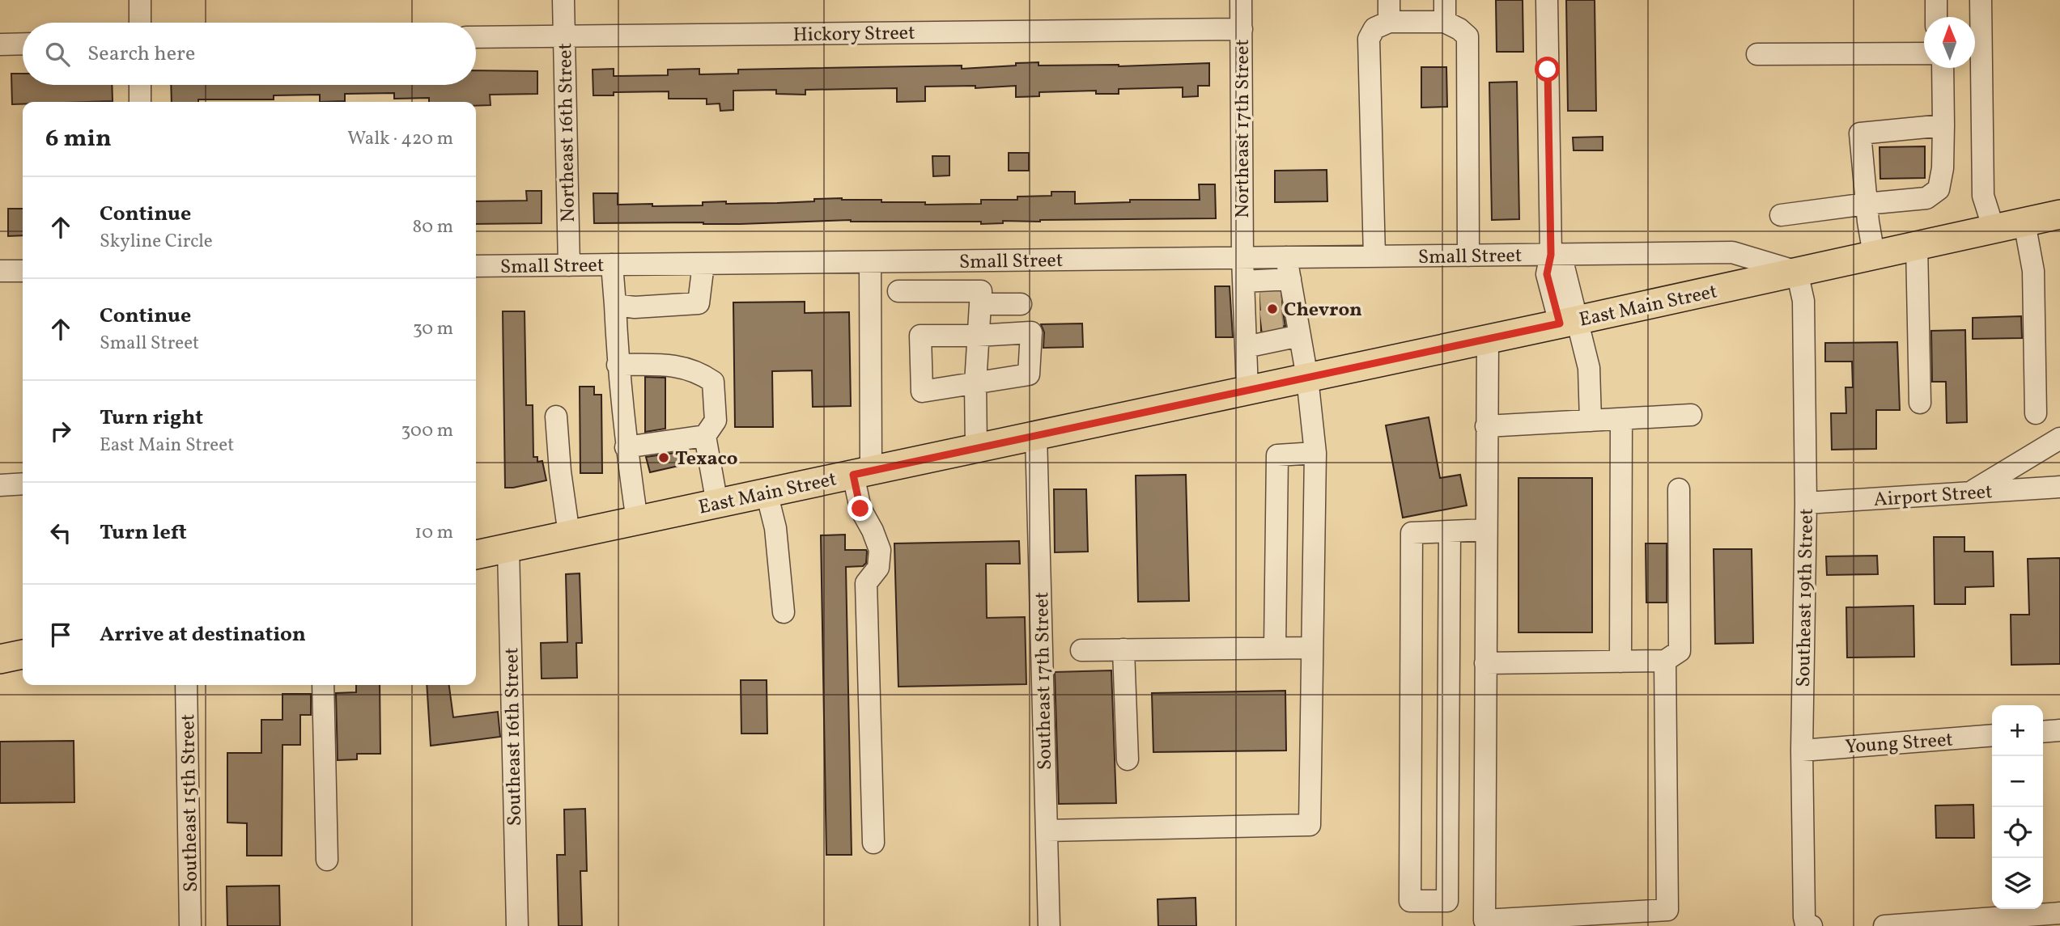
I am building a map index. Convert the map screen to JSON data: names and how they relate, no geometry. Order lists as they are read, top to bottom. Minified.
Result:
{"streets":{"main road":["East Main Street"],"street":["Hickory Street","Northeast 17th Street","Northeast 16th Street","Small Street","Airport Street","Southeast 19th Street","Southeast 17th Street","Southeast 16th Street","Young Street","Southeast 15th Street"]},"crossings":[["Hickory Street","Northeast 17th Street"],["Hickory Street","Northeast 16th Street"],["Northeast 17th Street","Small Street"],["Northeast 17th Street","East Main Street"],["Northeast 16th Street","Small Street"],["Small Street","East Main Street"],["Small Street","Southeast 19th Street"],["East Main Street","Southeast 19th Street"],["East Main Street","Southeast 17th Street"],["East Main Street","Southeast 16th Street"],["Airport Street","Southeast 19th Street"],["Southeast 19th Street","Young Street"]],"places":["Chevron","Texaco"],"north":"top","page":{"search":"Search here","heading":["6 min","Walk · 420 m"],"list":[["Continue","Skyline Circle","80 m"],["Continue","Small Street","30 m"],["Turn right","East Main Street","300 m"],["Turn left","10 m"],"Arrive at destination"],"map_buttons":["+","−"]}}
